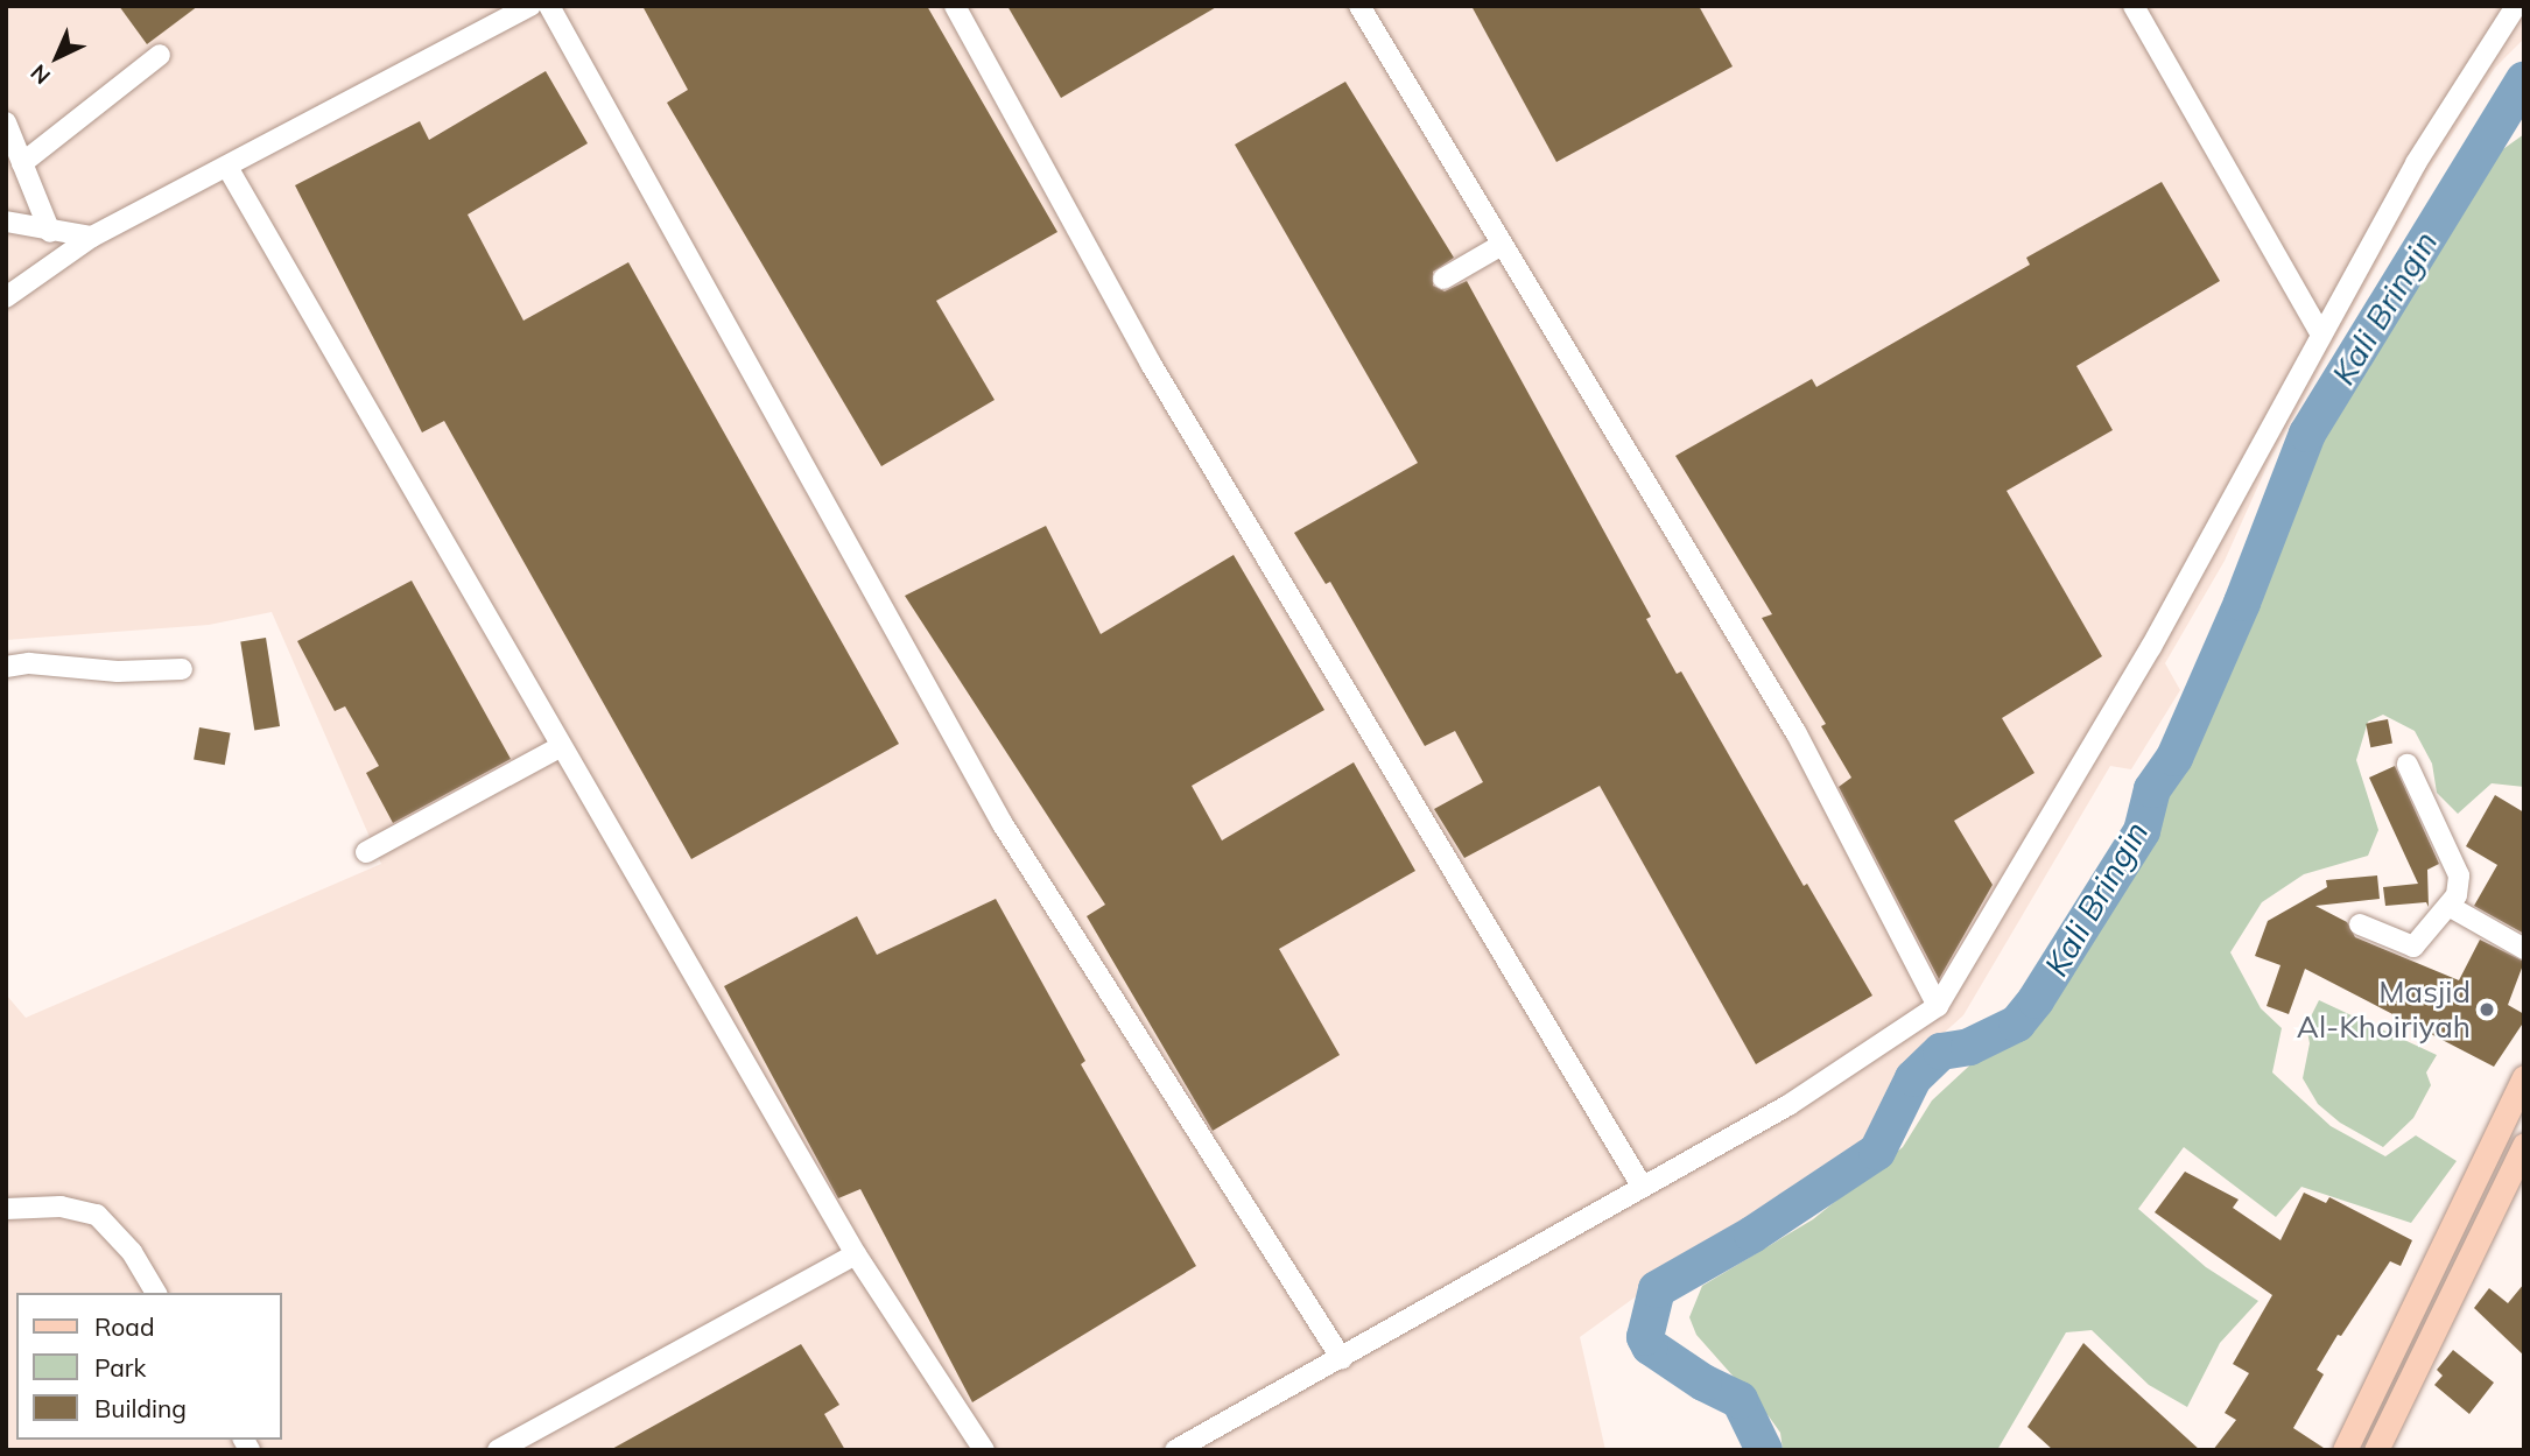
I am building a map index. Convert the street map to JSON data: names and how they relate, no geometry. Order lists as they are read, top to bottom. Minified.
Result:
{"water":["Kali Bringin"],"places":["Masjid Al-Khoiriyah"],"legend":["Road","Park","Building"],"north":"bottom left"}
